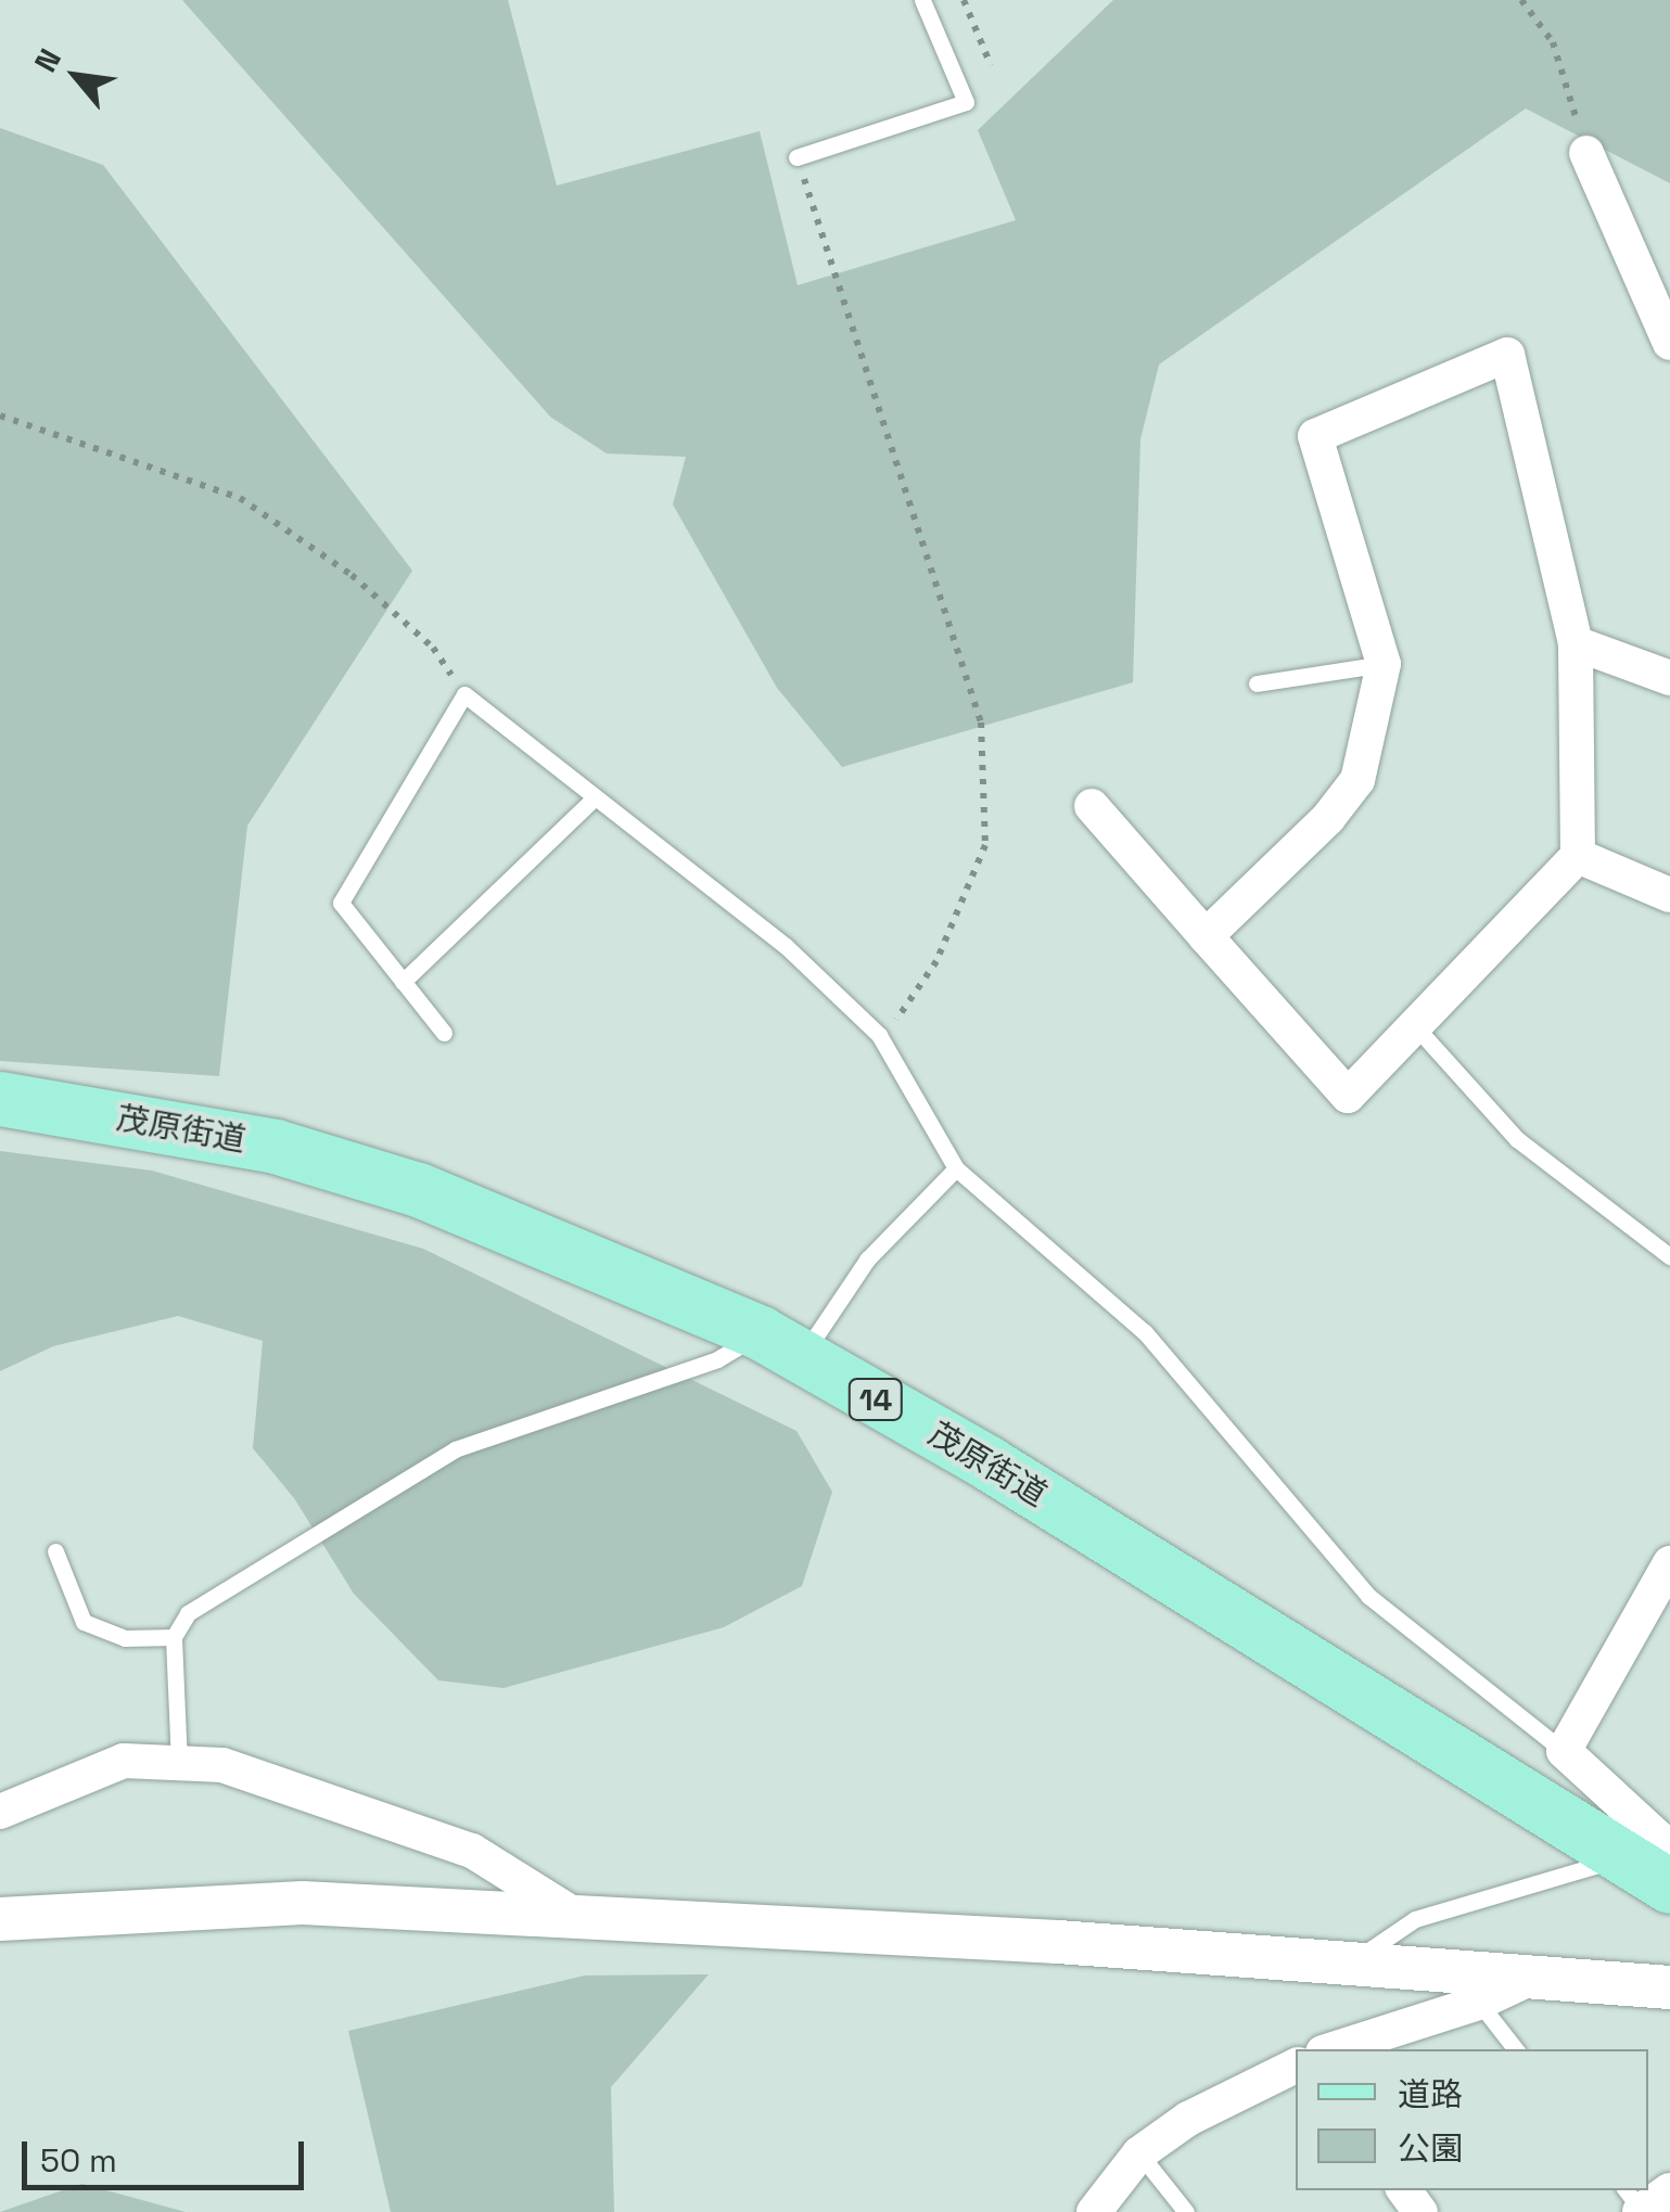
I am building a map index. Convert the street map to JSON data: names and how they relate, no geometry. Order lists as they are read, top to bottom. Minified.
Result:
{"streets":{"main road":["茂原街道","14"]},"legend":["道路","公園"],"scale_bar":"50 m","north":"top left"}
